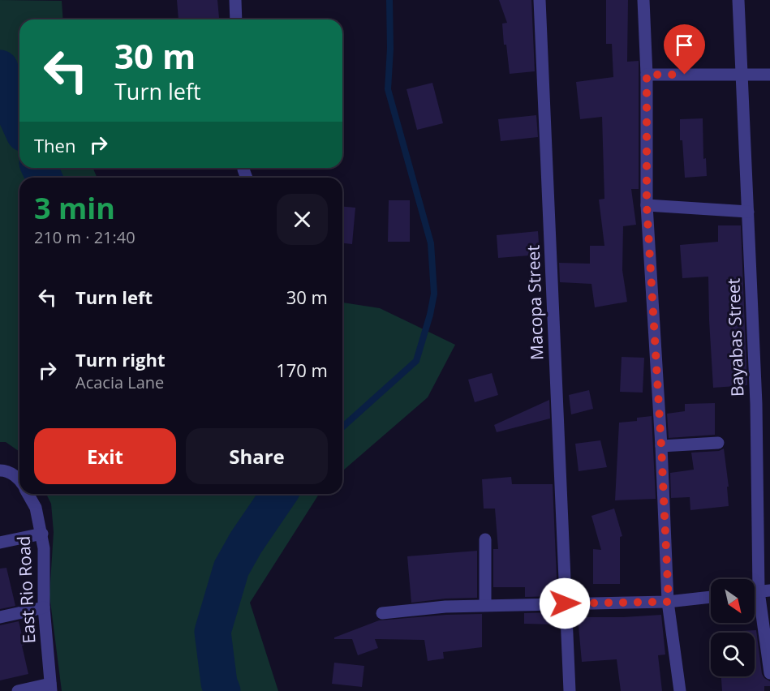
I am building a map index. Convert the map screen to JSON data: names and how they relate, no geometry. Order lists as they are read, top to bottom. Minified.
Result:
{"streets":{"street":["Macopa Street","Bayabas Street","East Rio Road"]},"north":"bottom right","page":{"turn":["30 m","Turn left"],"then":"Then","heading":["3 min","210 m · 21:40"],"list":[{"name":"Turn left","value":"30 m"},{"name":"Turn right","note":"Acacia Lane","value":"170 m"}],"buttons":["Exit","Share"]}}
